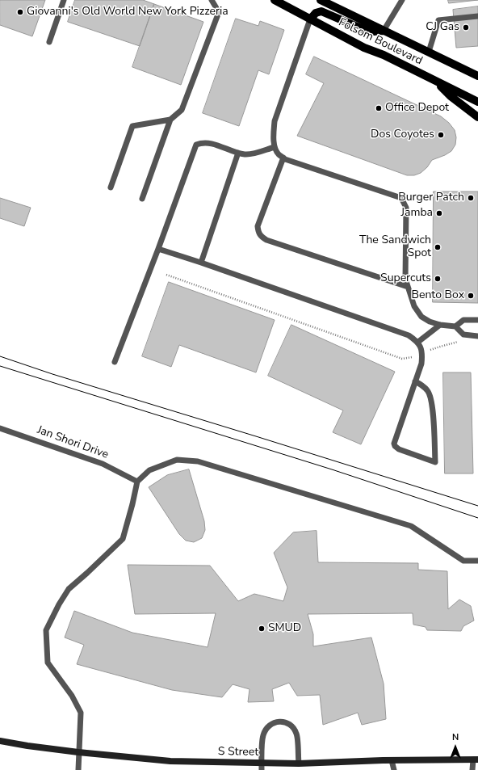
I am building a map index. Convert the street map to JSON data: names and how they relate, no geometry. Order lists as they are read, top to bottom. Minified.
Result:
{"streets":{"main road":["Folsom Boulevard"],"street":["S Street"],"lane":["Jan Shori Drive"]},"places":["Giovanni's Old World New York Pizzeria","CJ Gas","Office Depot","Dos Coyotes","Burger Patch","Jamba","The Sandwich Spot","Supercuts","Bento Box","SMUD"],"north":"top"}
